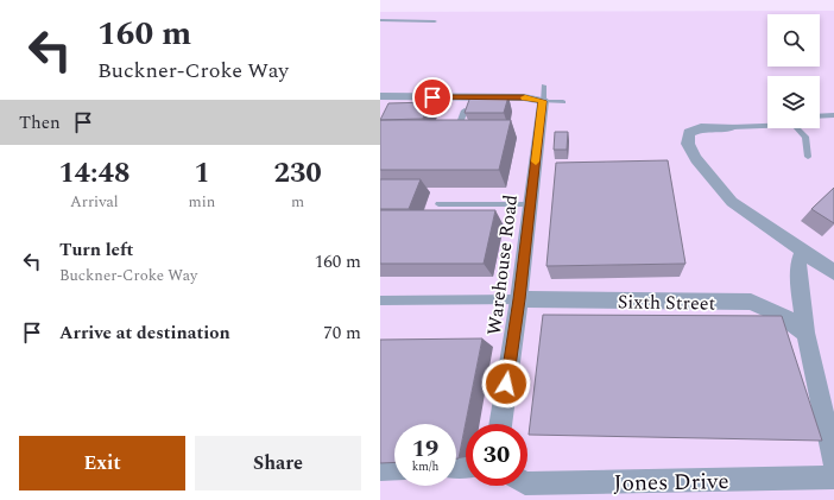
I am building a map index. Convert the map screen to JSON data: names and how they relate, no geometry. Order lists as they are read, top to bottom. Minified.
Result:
{"streets":{"street":["Warehouse Road","Sixth Street","Jones Drive"]},"crossings":[["Warehouse Road","Sixth Street"]],"page":{"turn":["160 m","Buckner-Croke Way"],"then":"Then","eta":["14:48","Arrival","1","min","230","m"],"list":[{"name":"Turn left","note":"Buckner-Croke Way","value":"160 m"},{"name":"Arrive at destination","value":"70 m"}],"speed":"19 km/h","limit":"30","buttons":["Exit","Share"]}}
